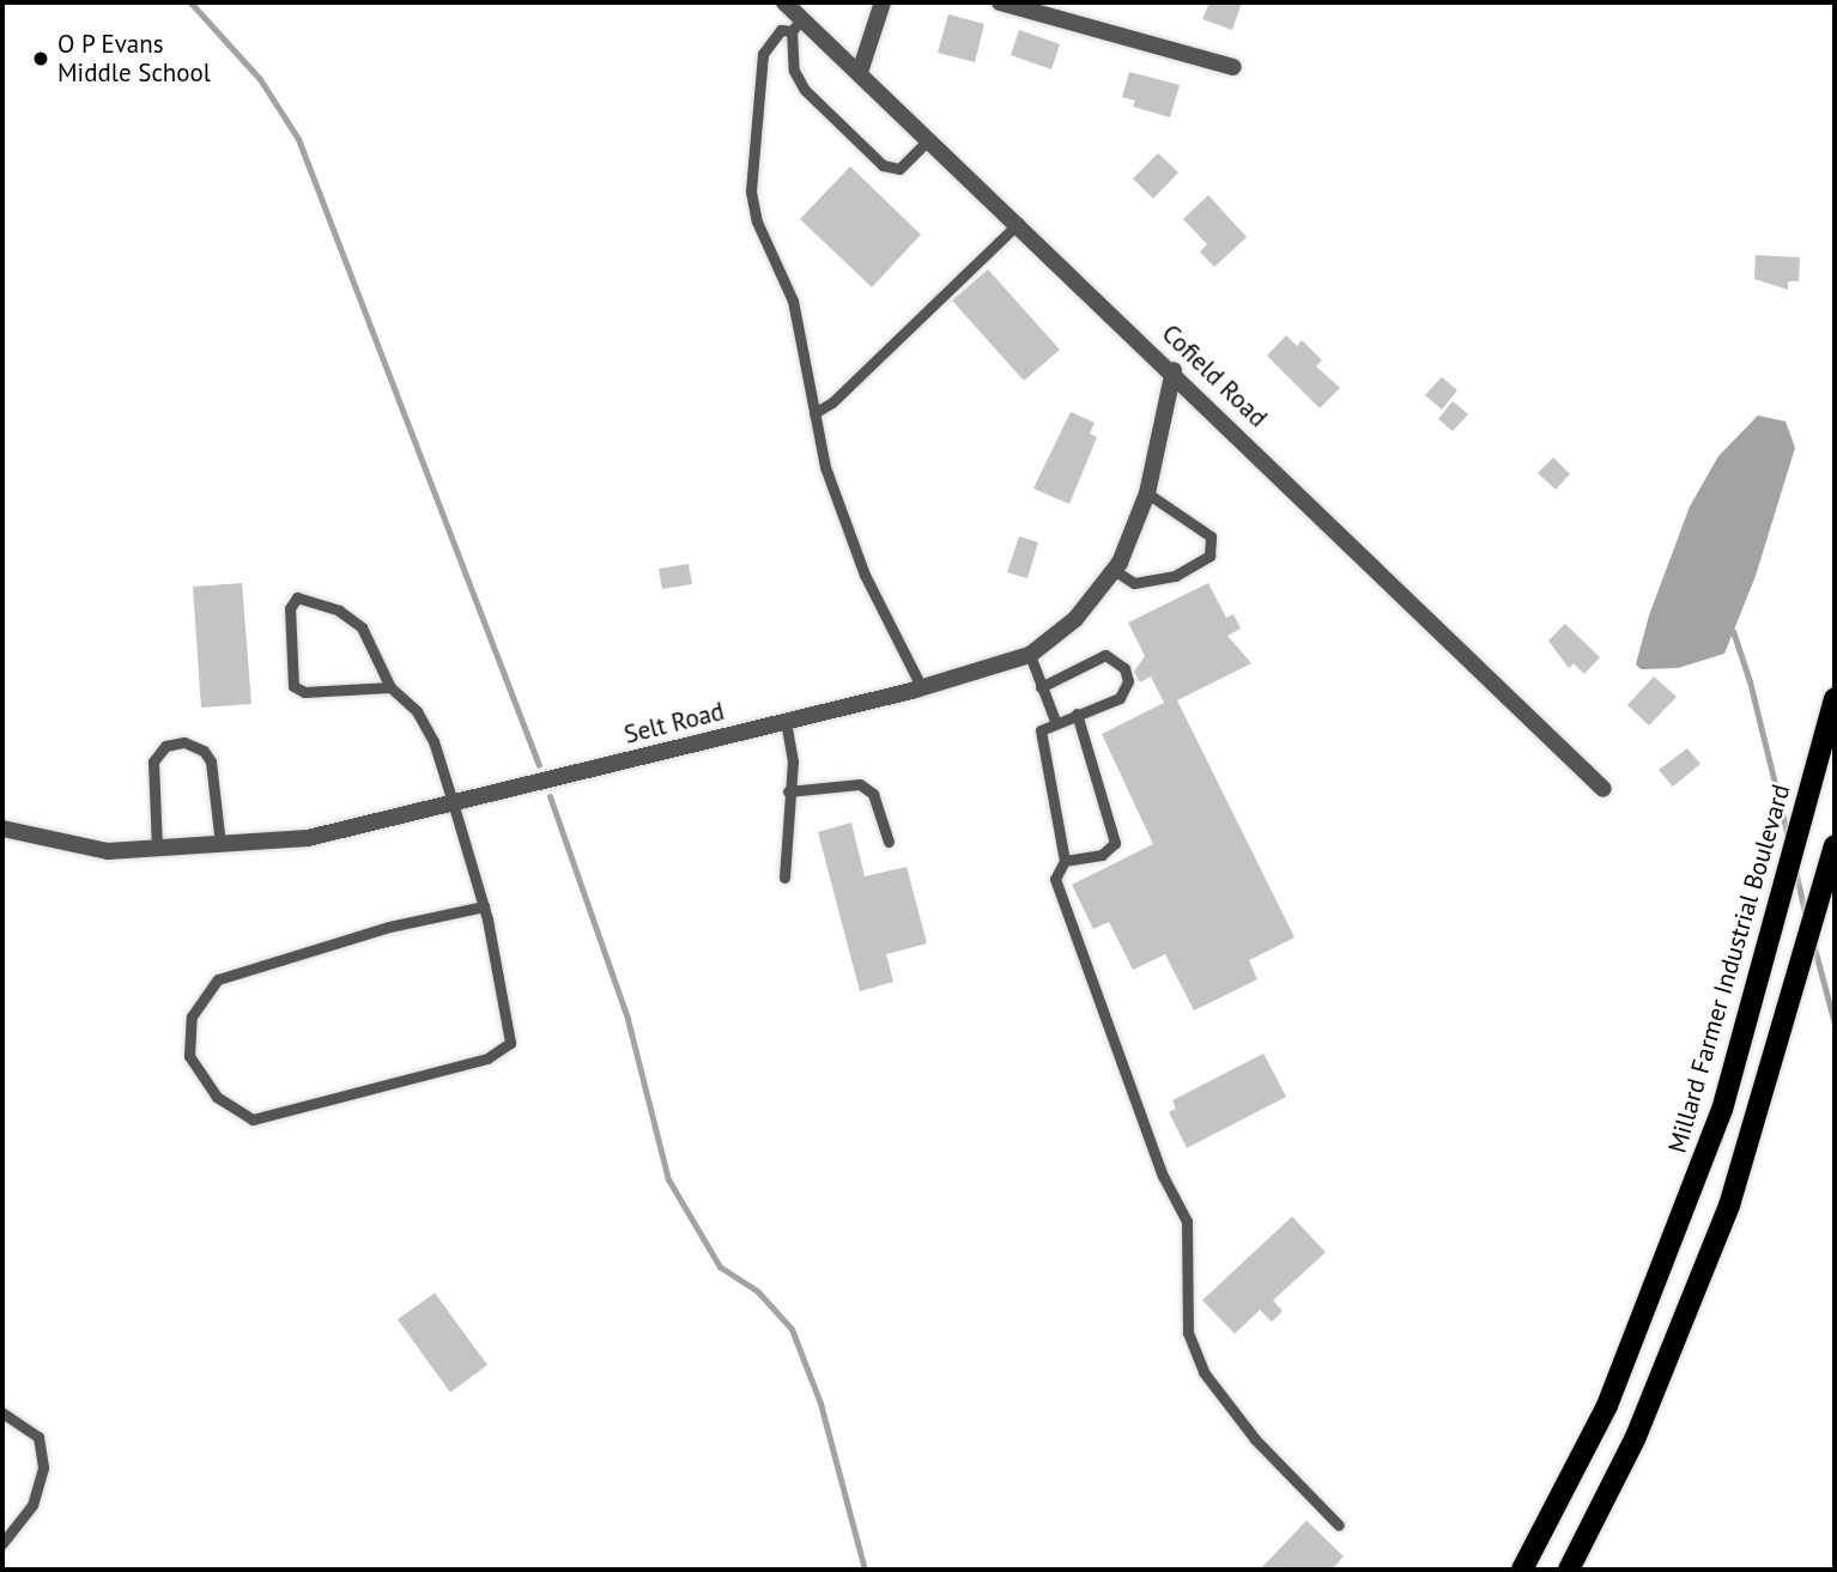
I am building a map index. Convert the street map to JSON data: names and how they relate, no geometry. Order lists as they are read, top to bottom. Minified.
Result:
{"streets":{"main road":["Millard Farmer Industrial Boulevard"],"street":["Cofield Road","Selt Road"]},"crossings":[["Cofield Road","Selt Road"]],"places":["O P Evans Middle School"]}
